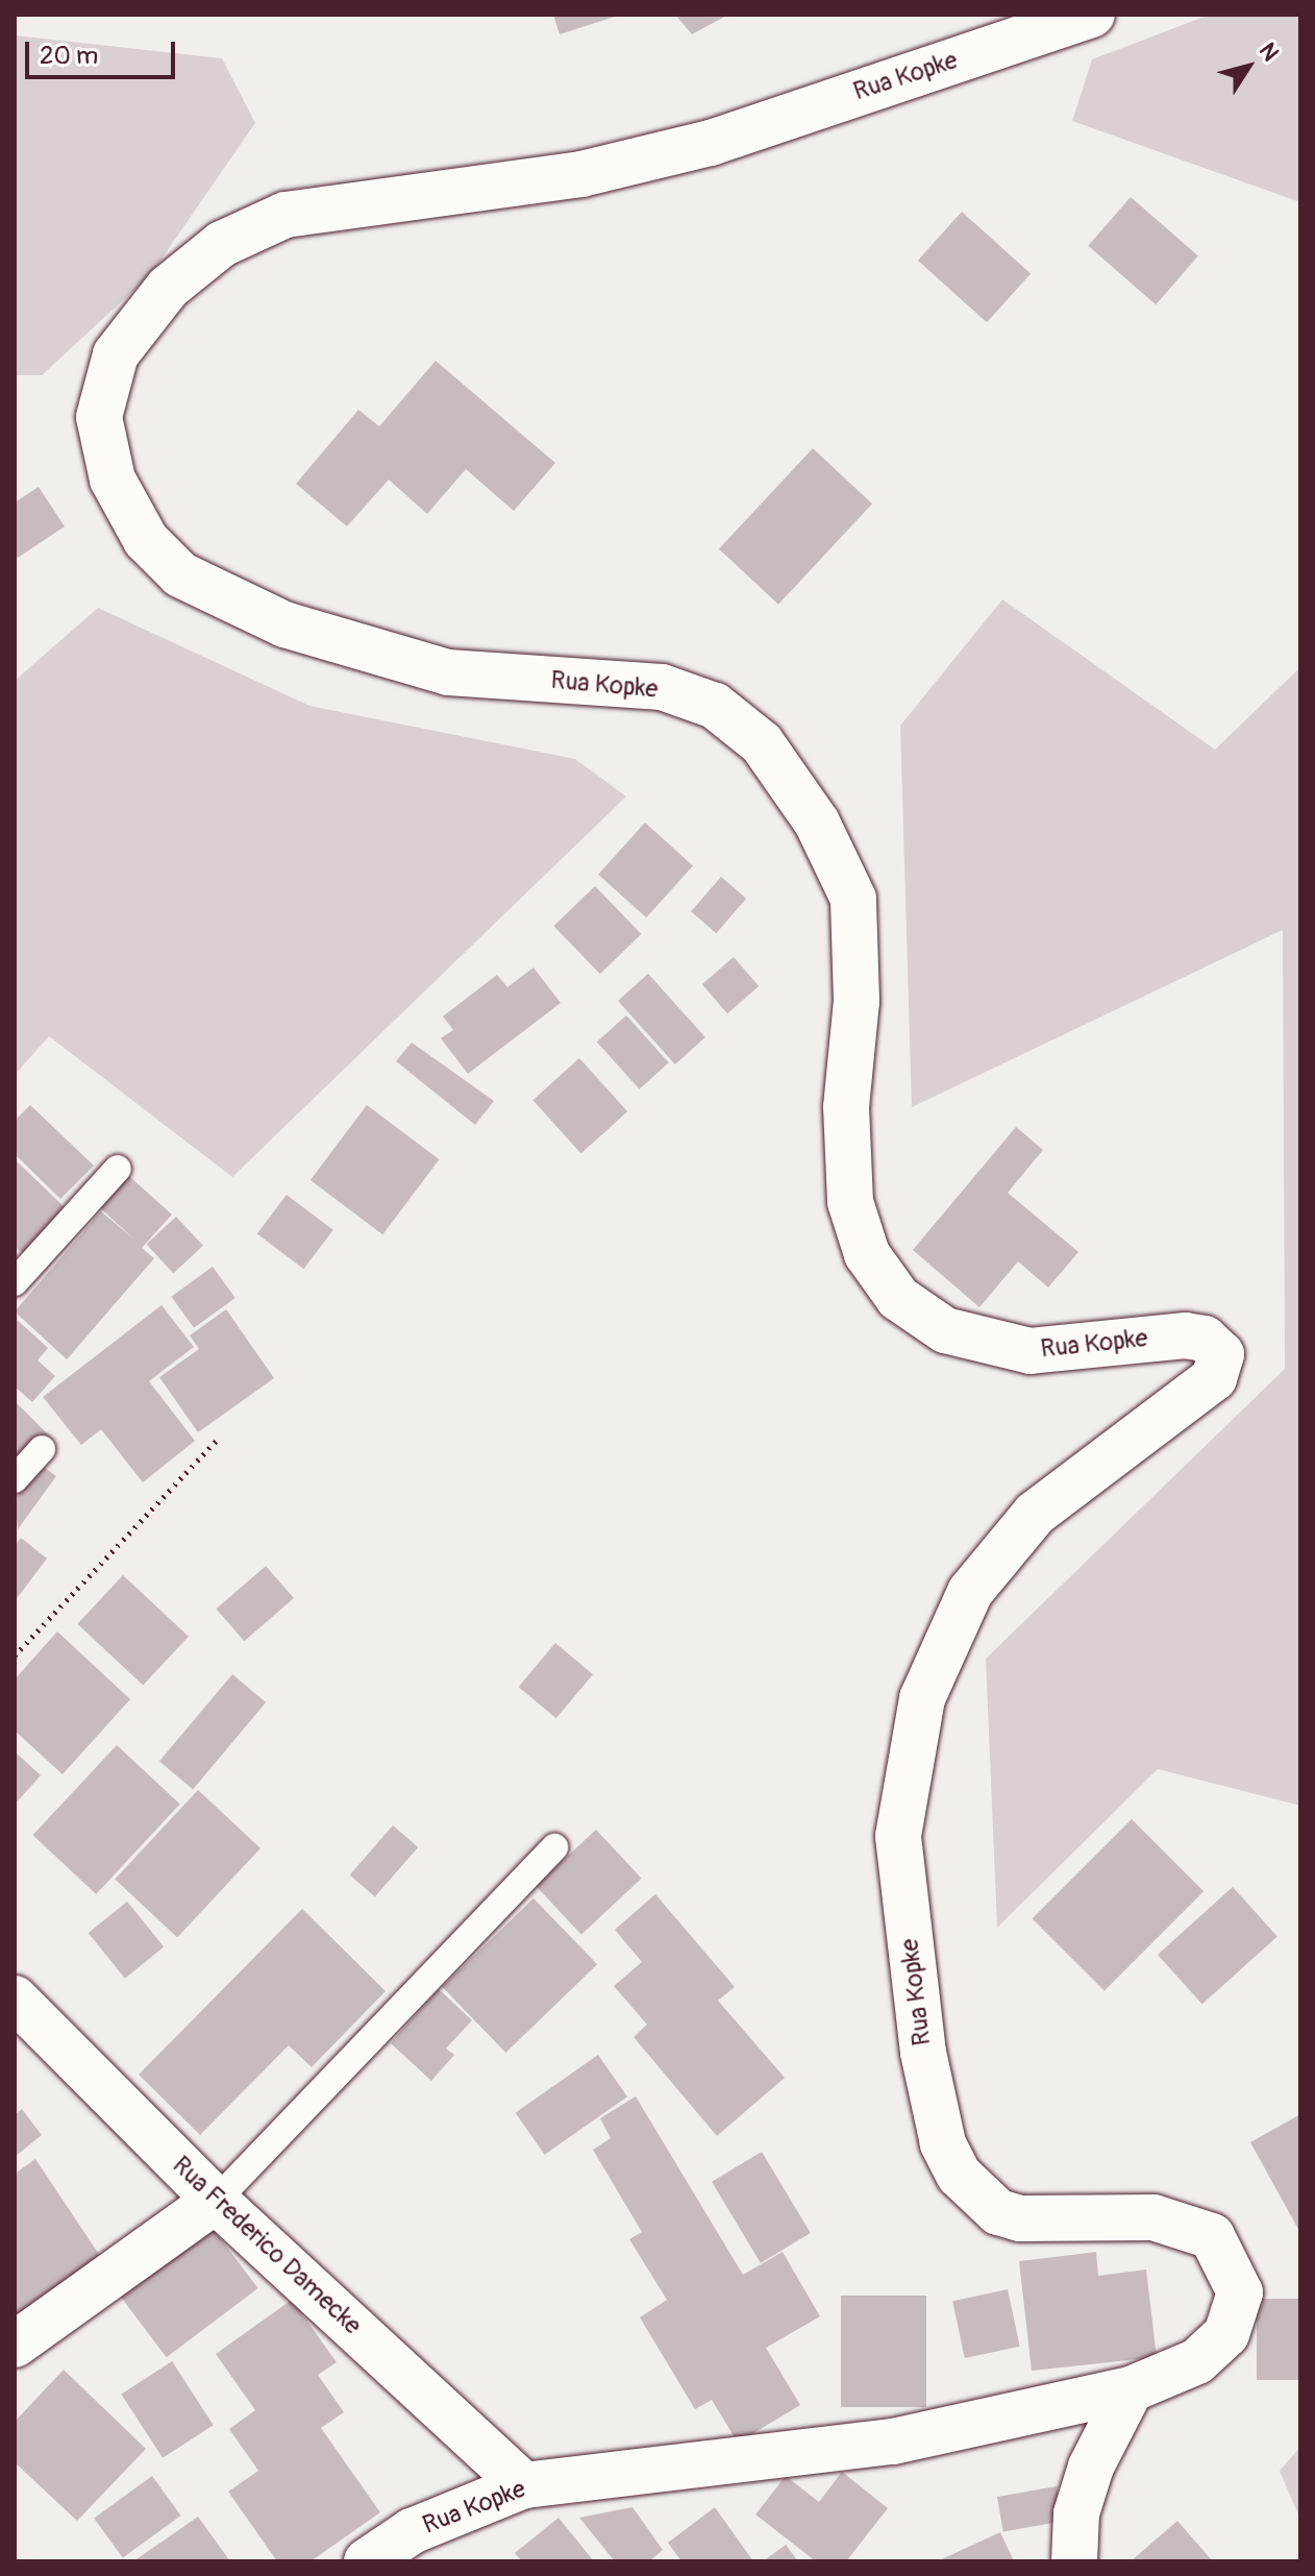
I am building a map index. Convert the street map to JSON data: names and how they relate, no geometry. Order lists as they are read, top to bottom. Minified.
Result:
{"streets":{"street":["Rua Kopke","Rua Frederico Damecke"]},"crossings":[["Rua Kopke","Rua Frederico Damecke"]],"scale_bar":"20 m","north":"top right"}
